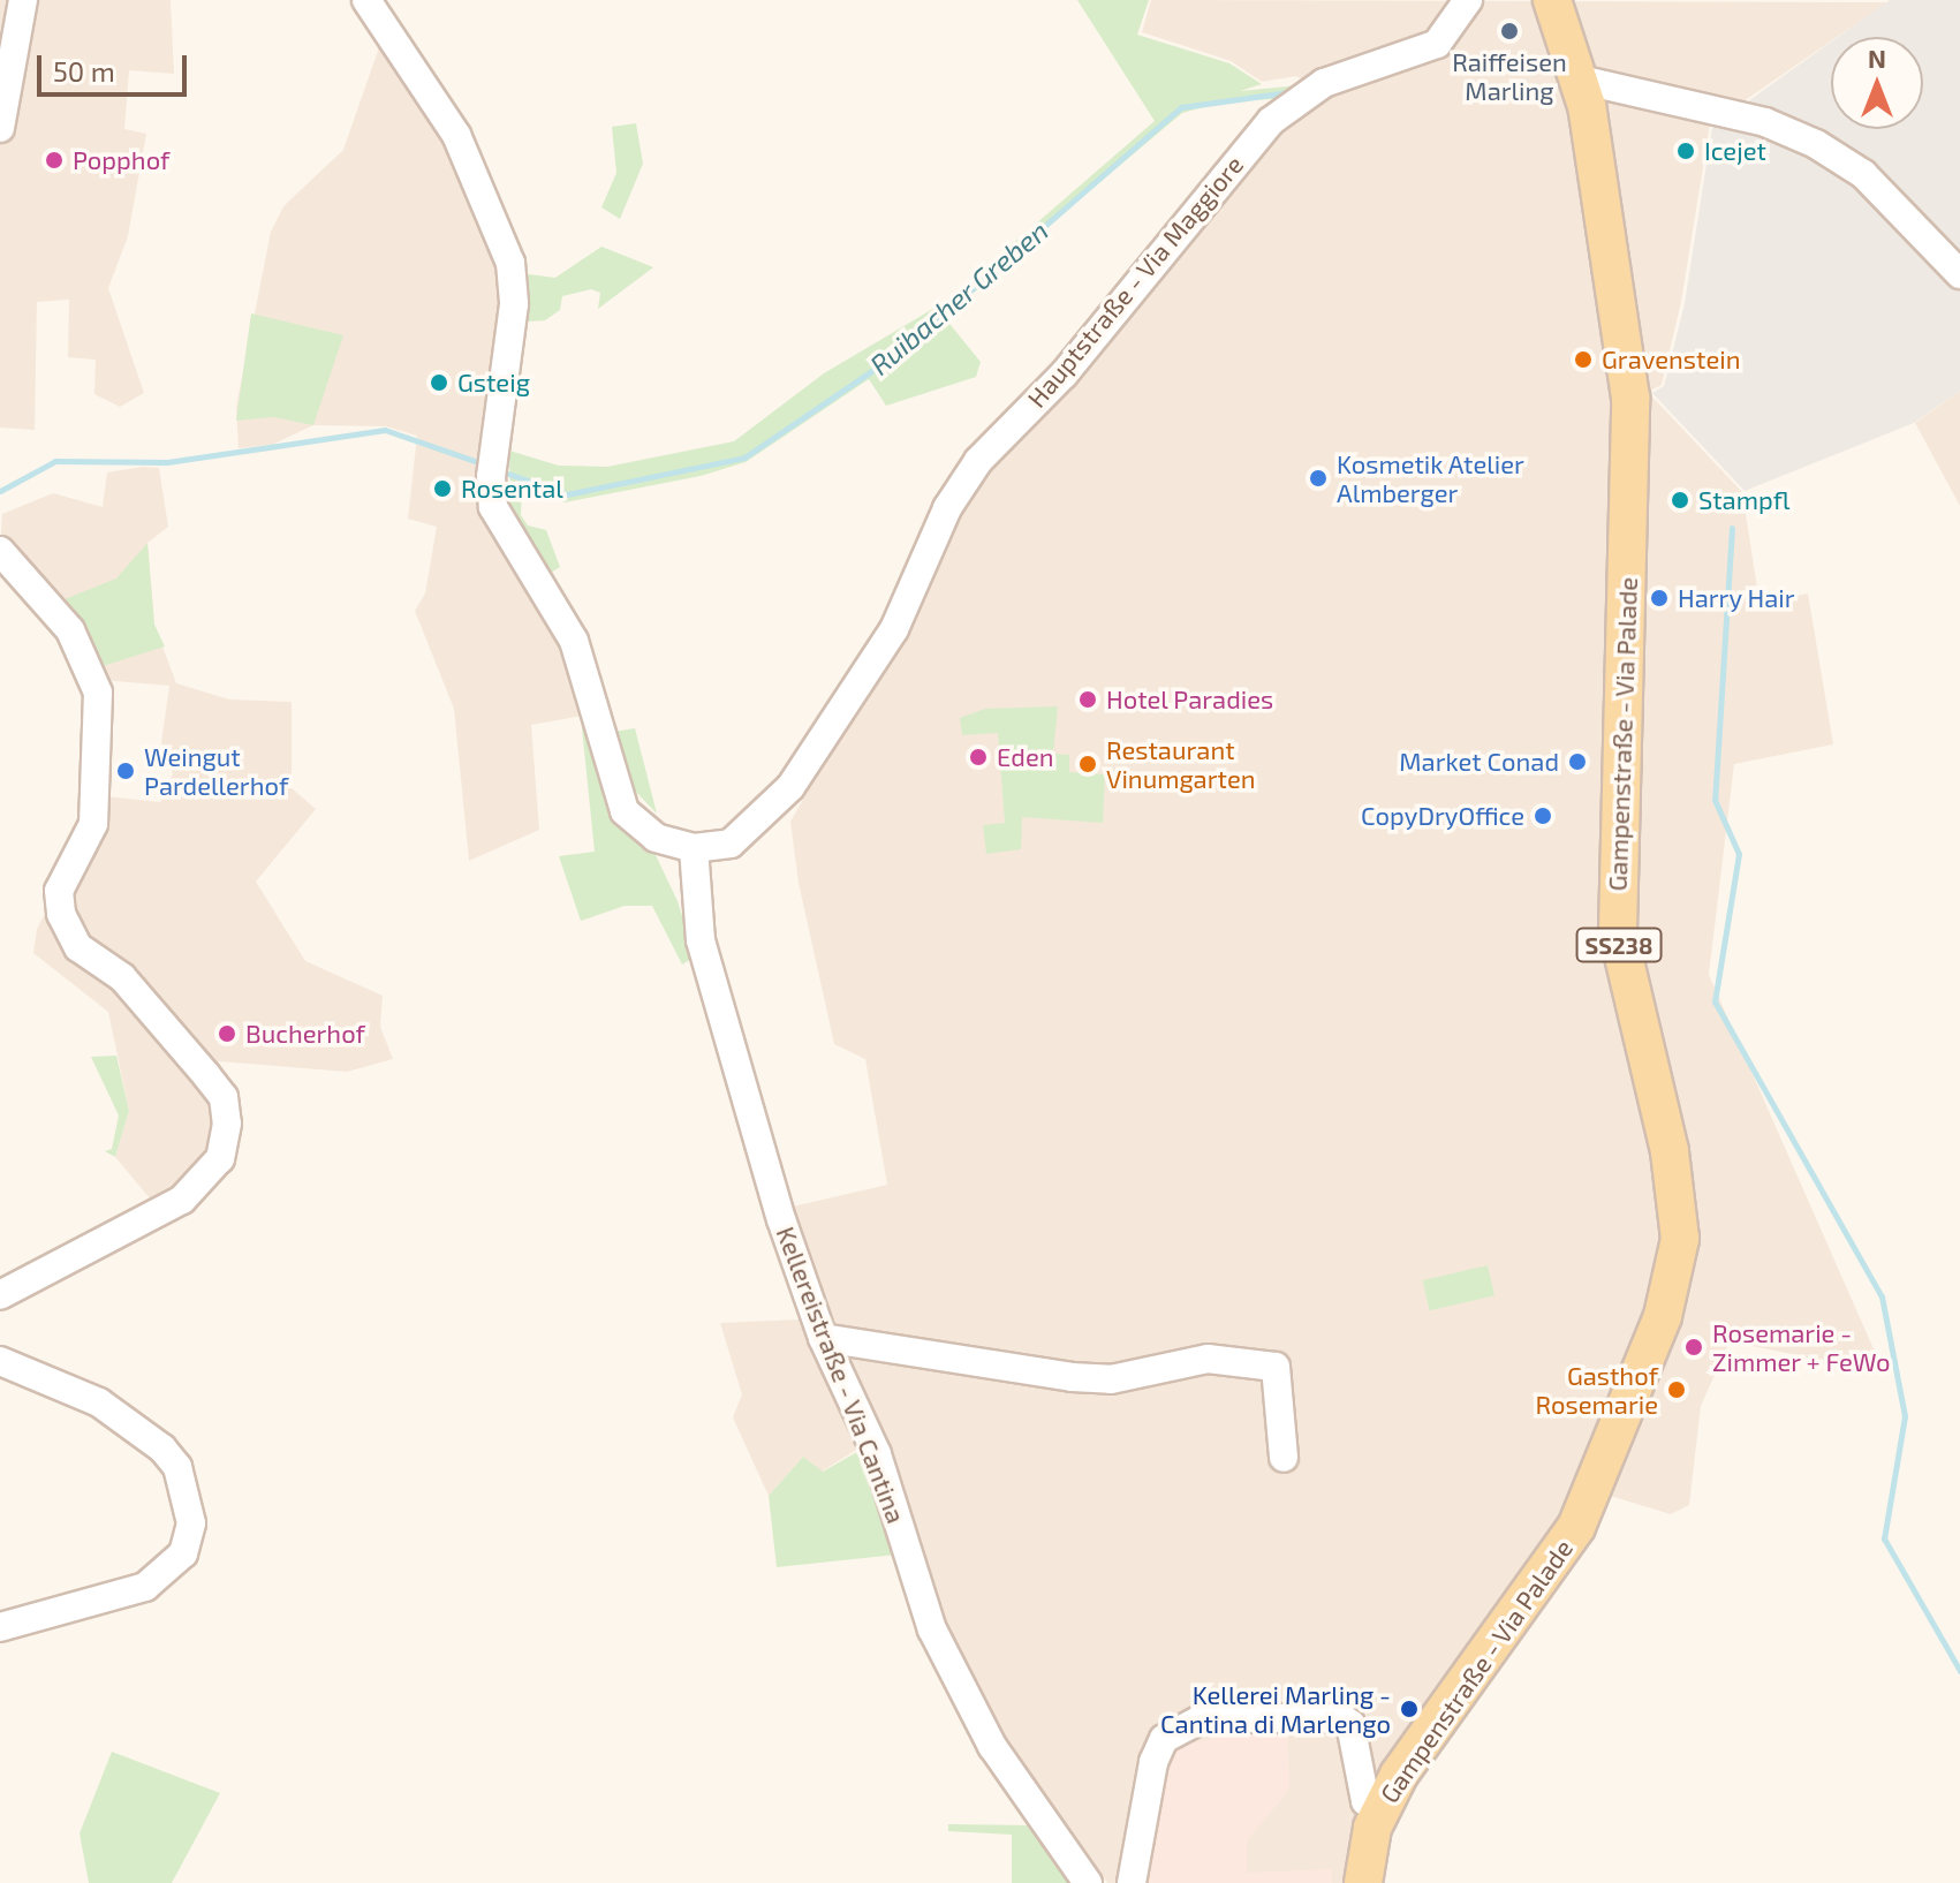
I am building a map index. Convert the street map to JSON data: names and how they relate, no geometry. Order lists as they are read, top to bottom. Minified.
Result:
{"streets":{"main road":["Gampenstraße - Via Palade","SS238"],"street":["Hauptstraße - Via Maggiore","Kellereistraße - Via Cantina"]},"crossings":[["Hauptstraße - Via Maggiore","Kellereistraße - Via Cantina"]],"water":["Ruibacher Greben"],"places":["Raiffeisen Marling","Icejet","Popphof","Gravenstein","Gsteig","Kosmetik Atelier Almberger","Rosental","Stampfl","Harry Hair","Hotel Paradies","Eden","Market Conad","Restaurant Vinumgarten","Weingut Pardellerhof","CopyDryOffice","Bucherhof","Rosemarie - Zimmer + FeWo","Gasthof Rosemarie","Kellerei Marling - Cantina di Marlengo"],"scale_bar":"50 m","north":"top"}
